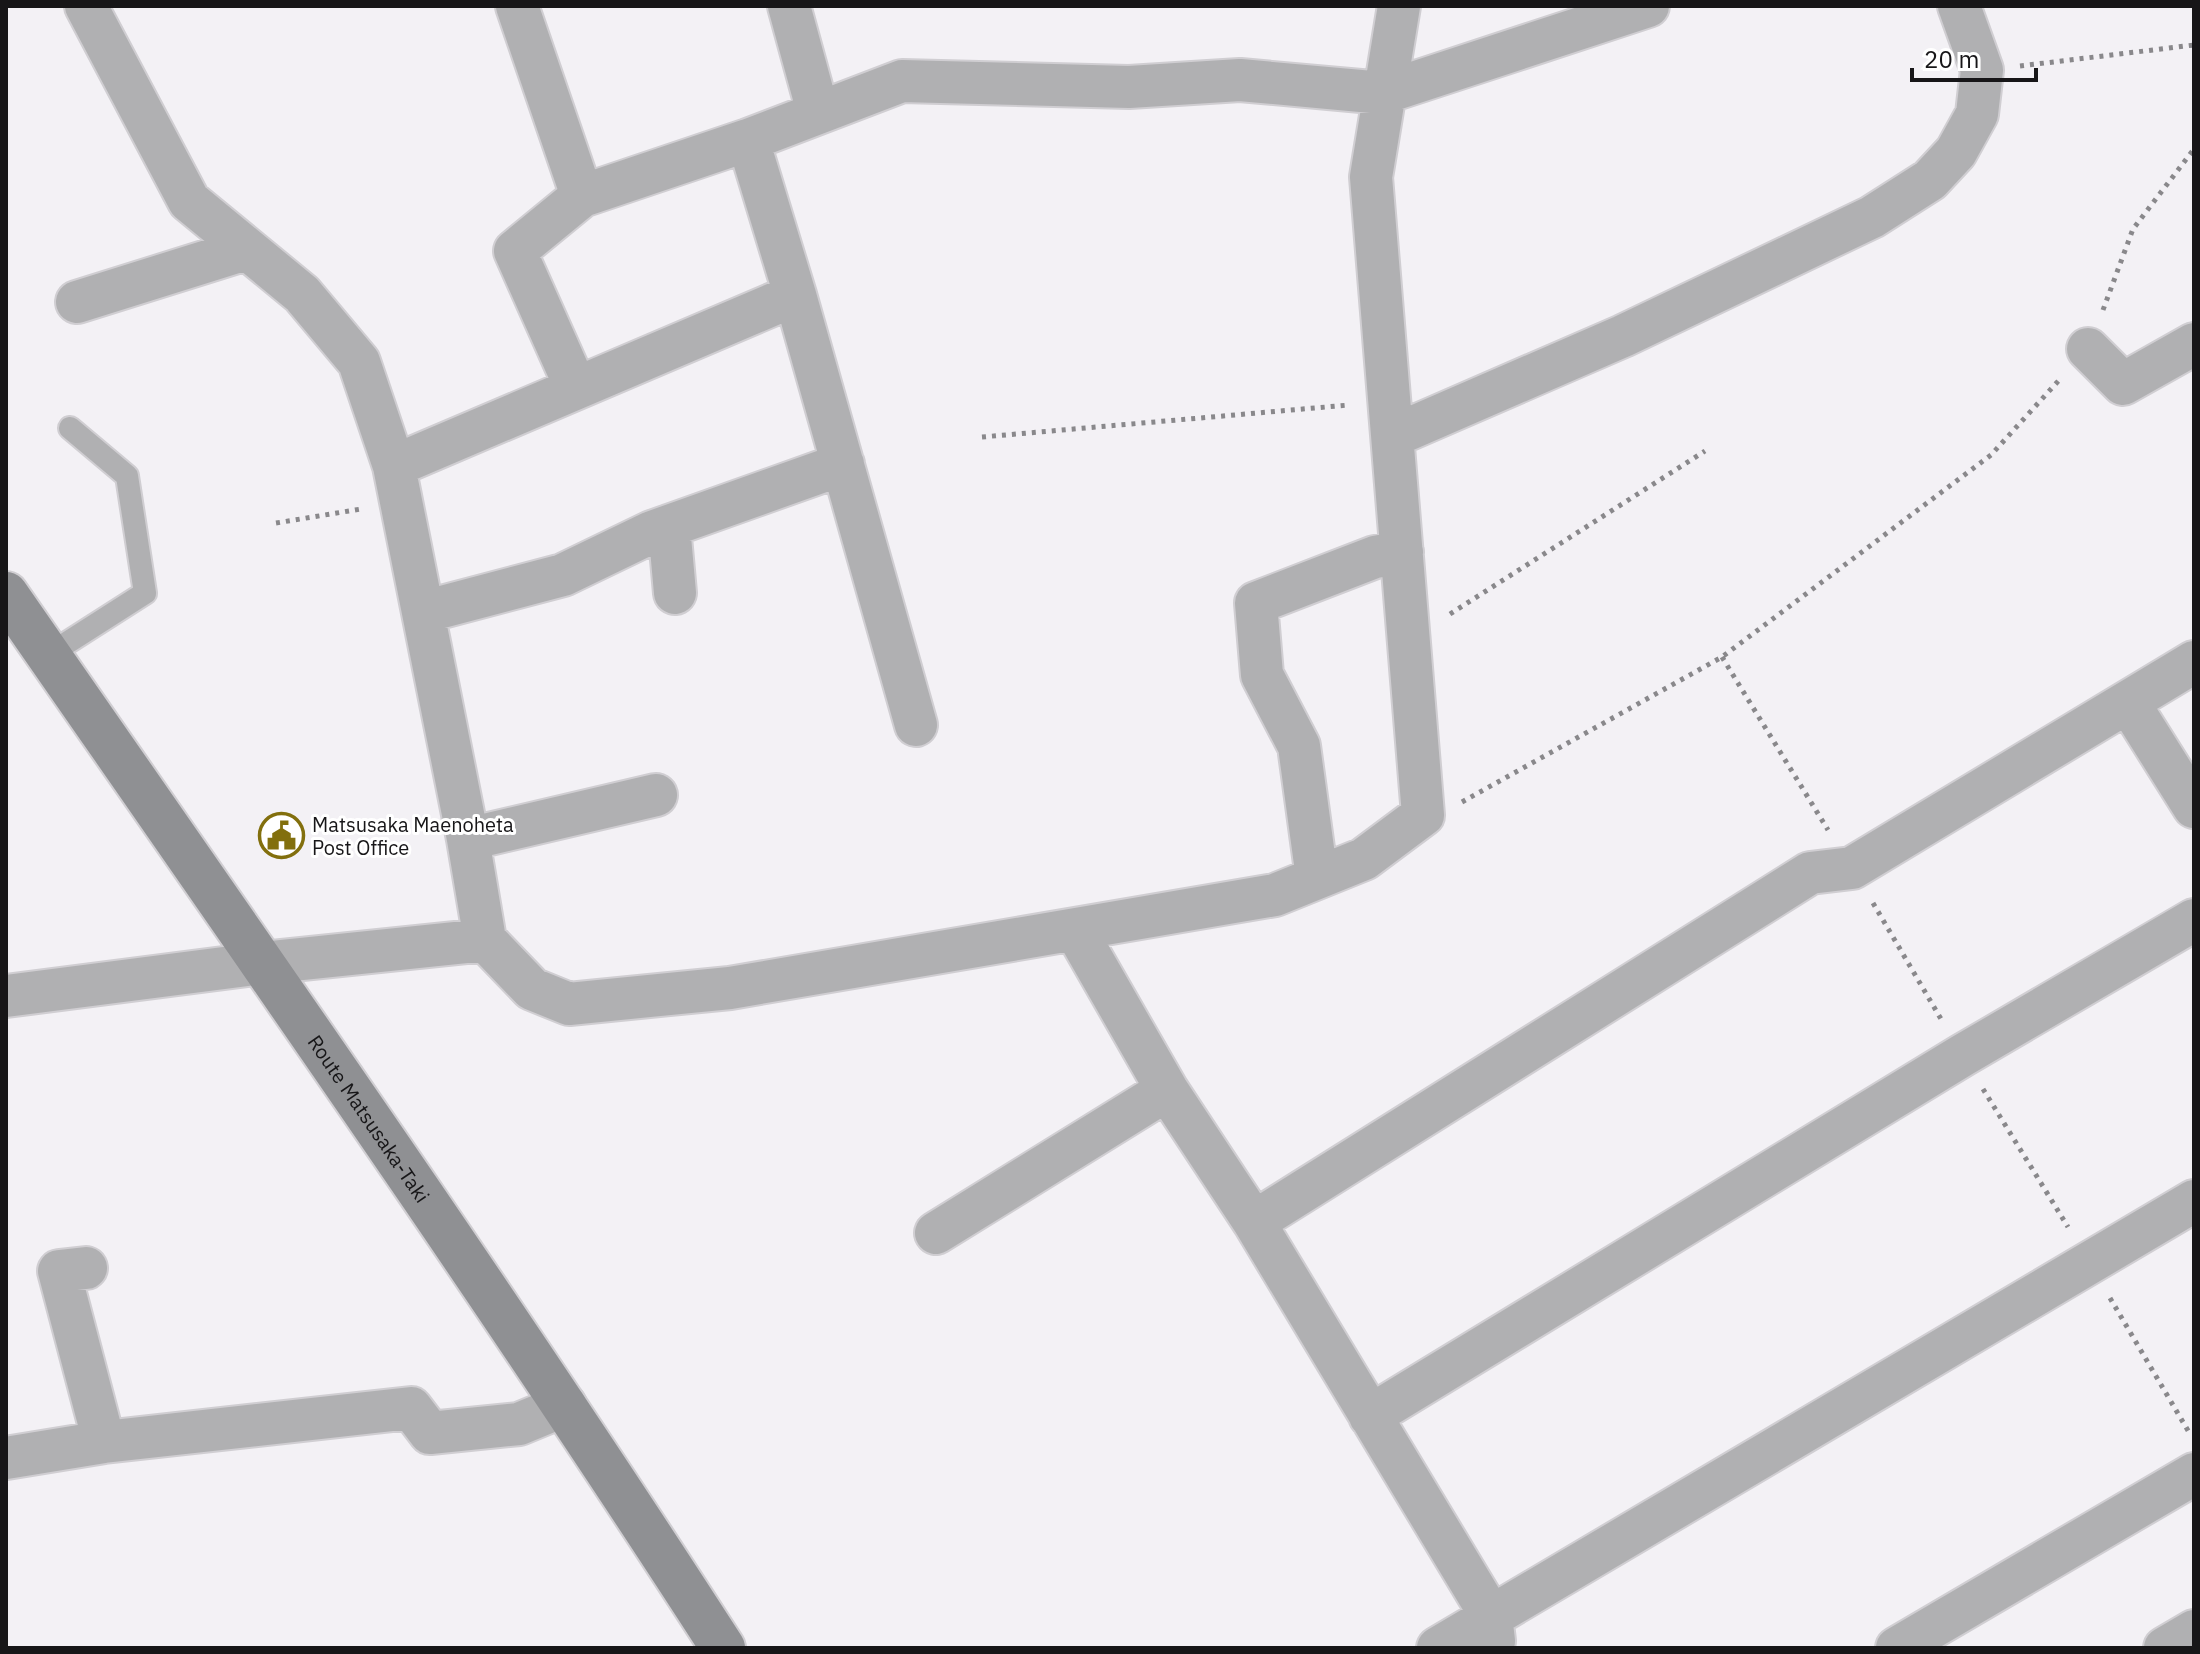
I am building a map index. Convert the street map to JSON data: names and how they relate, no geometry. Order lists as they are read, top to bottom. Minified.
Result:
{"streets":{"main road":["Route Matsusaka-Taki"]},"places":{"public building":["Matsusaka Maenoheta Post Office"]},"scale_bar":"20 m"}
